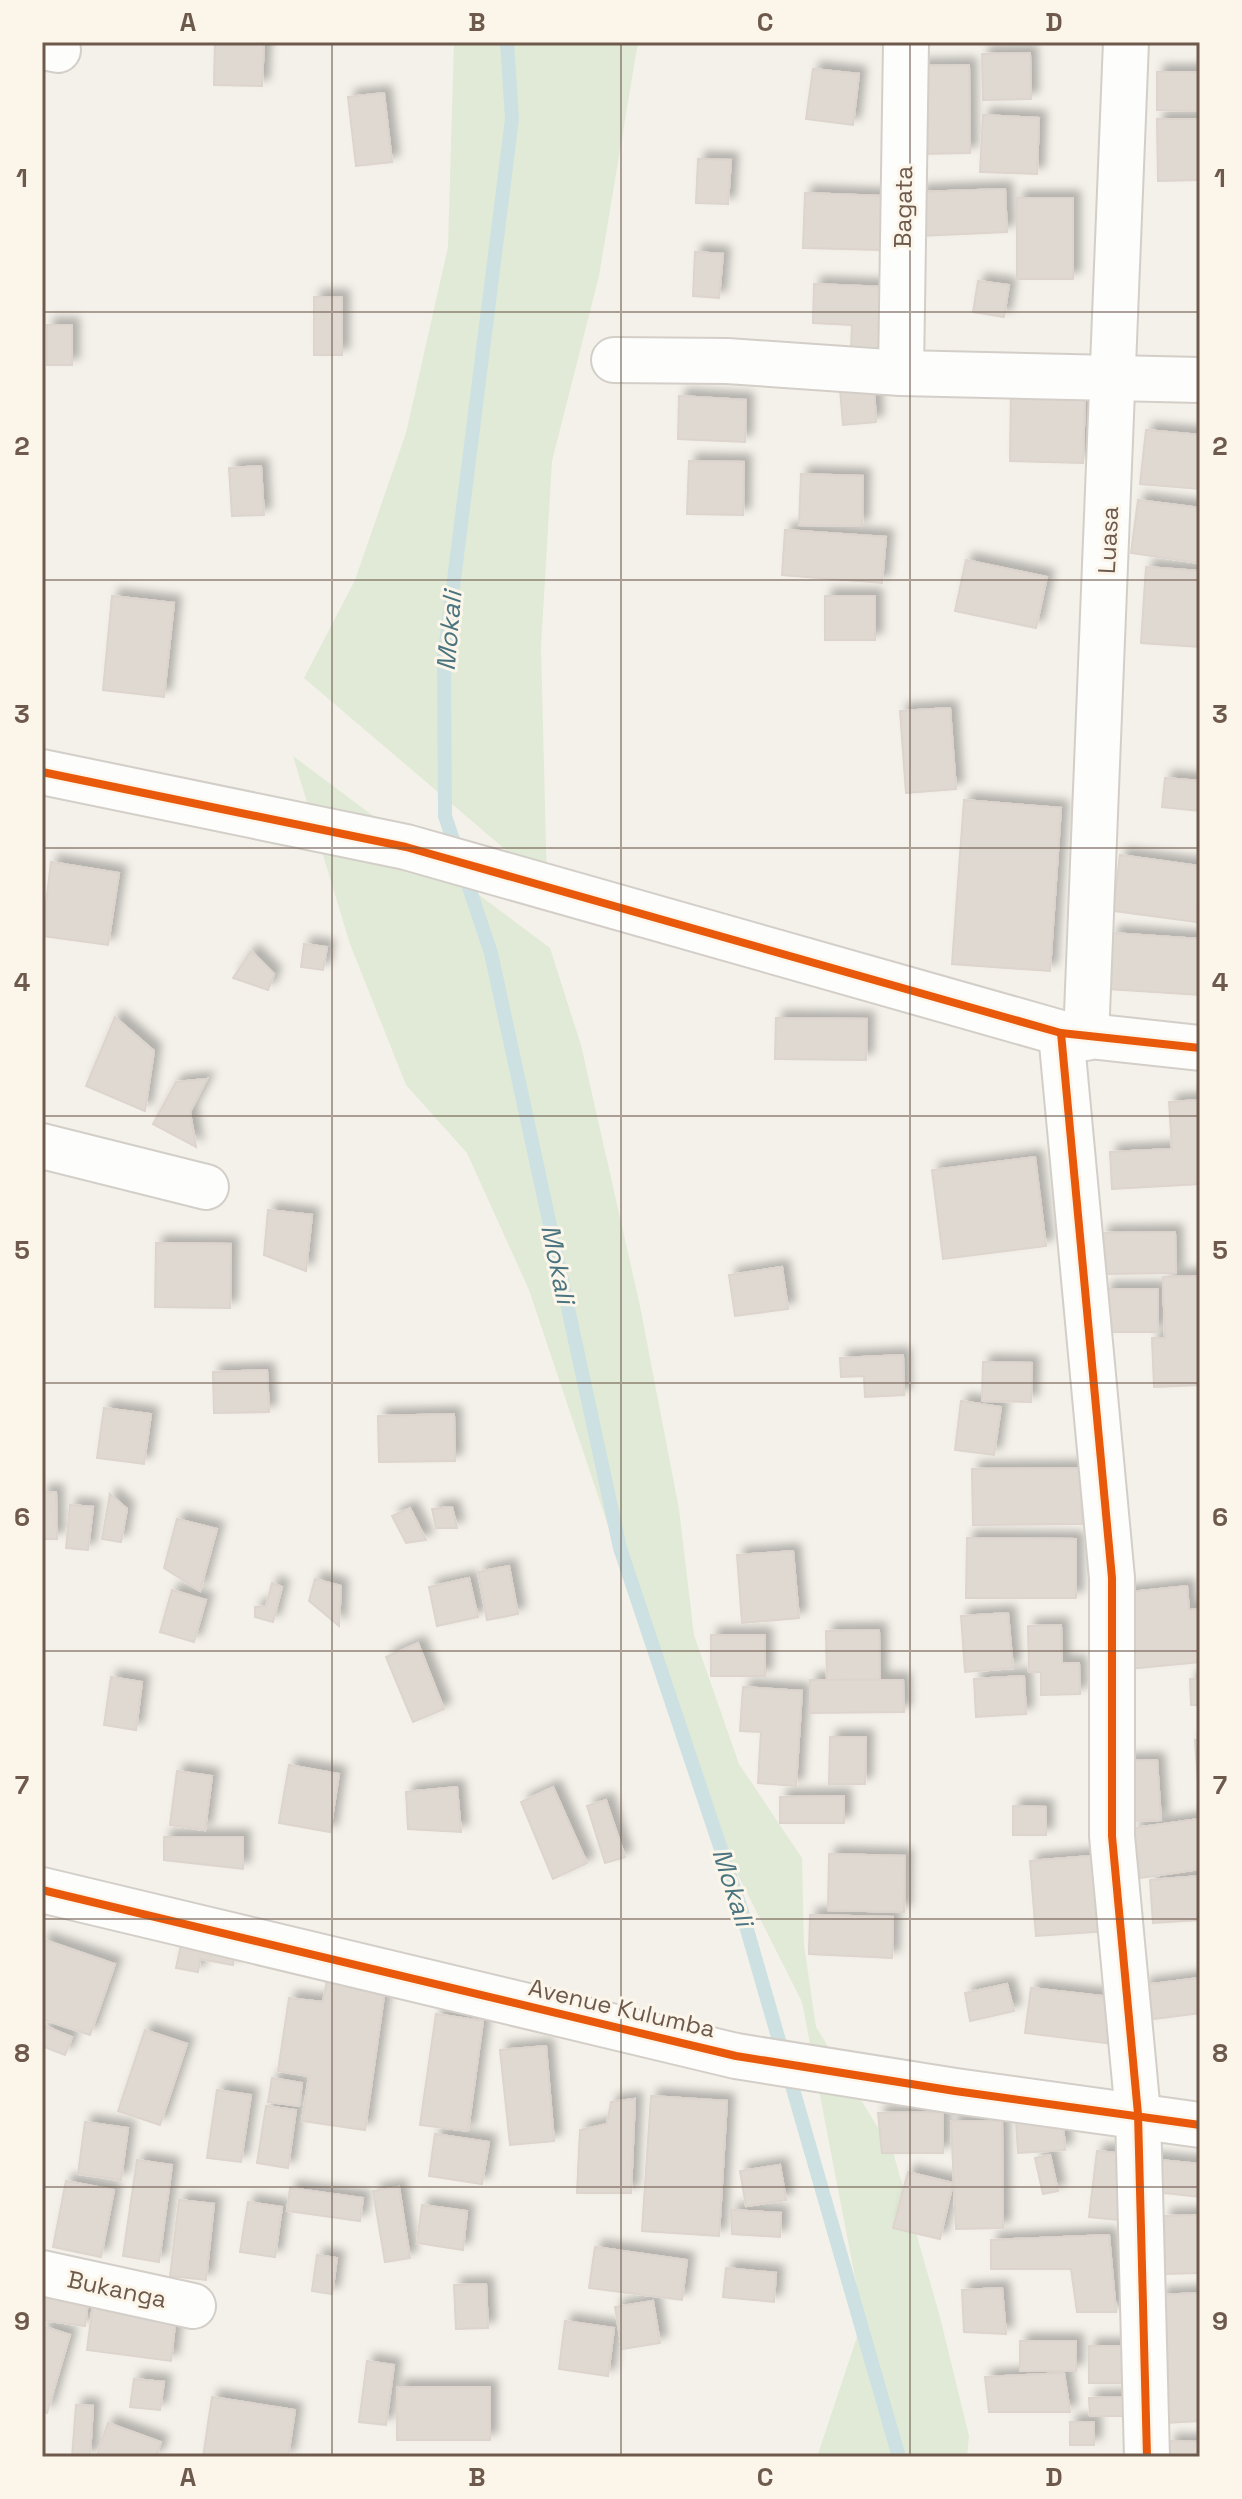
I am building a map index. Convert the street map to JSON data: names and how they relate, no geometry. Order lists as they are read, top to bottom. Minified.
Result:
{"streets":{"street":["Bagata","Luasa","Avenue Kulumba","Bukanga"]},"crossings":[["Luasa","Avenue Kulumba"]],"water":["Mokali"],"grid":{"columns":["A","B","C","D"],"rows":["1","2","3","4","5","6","7","8","9"]}}
